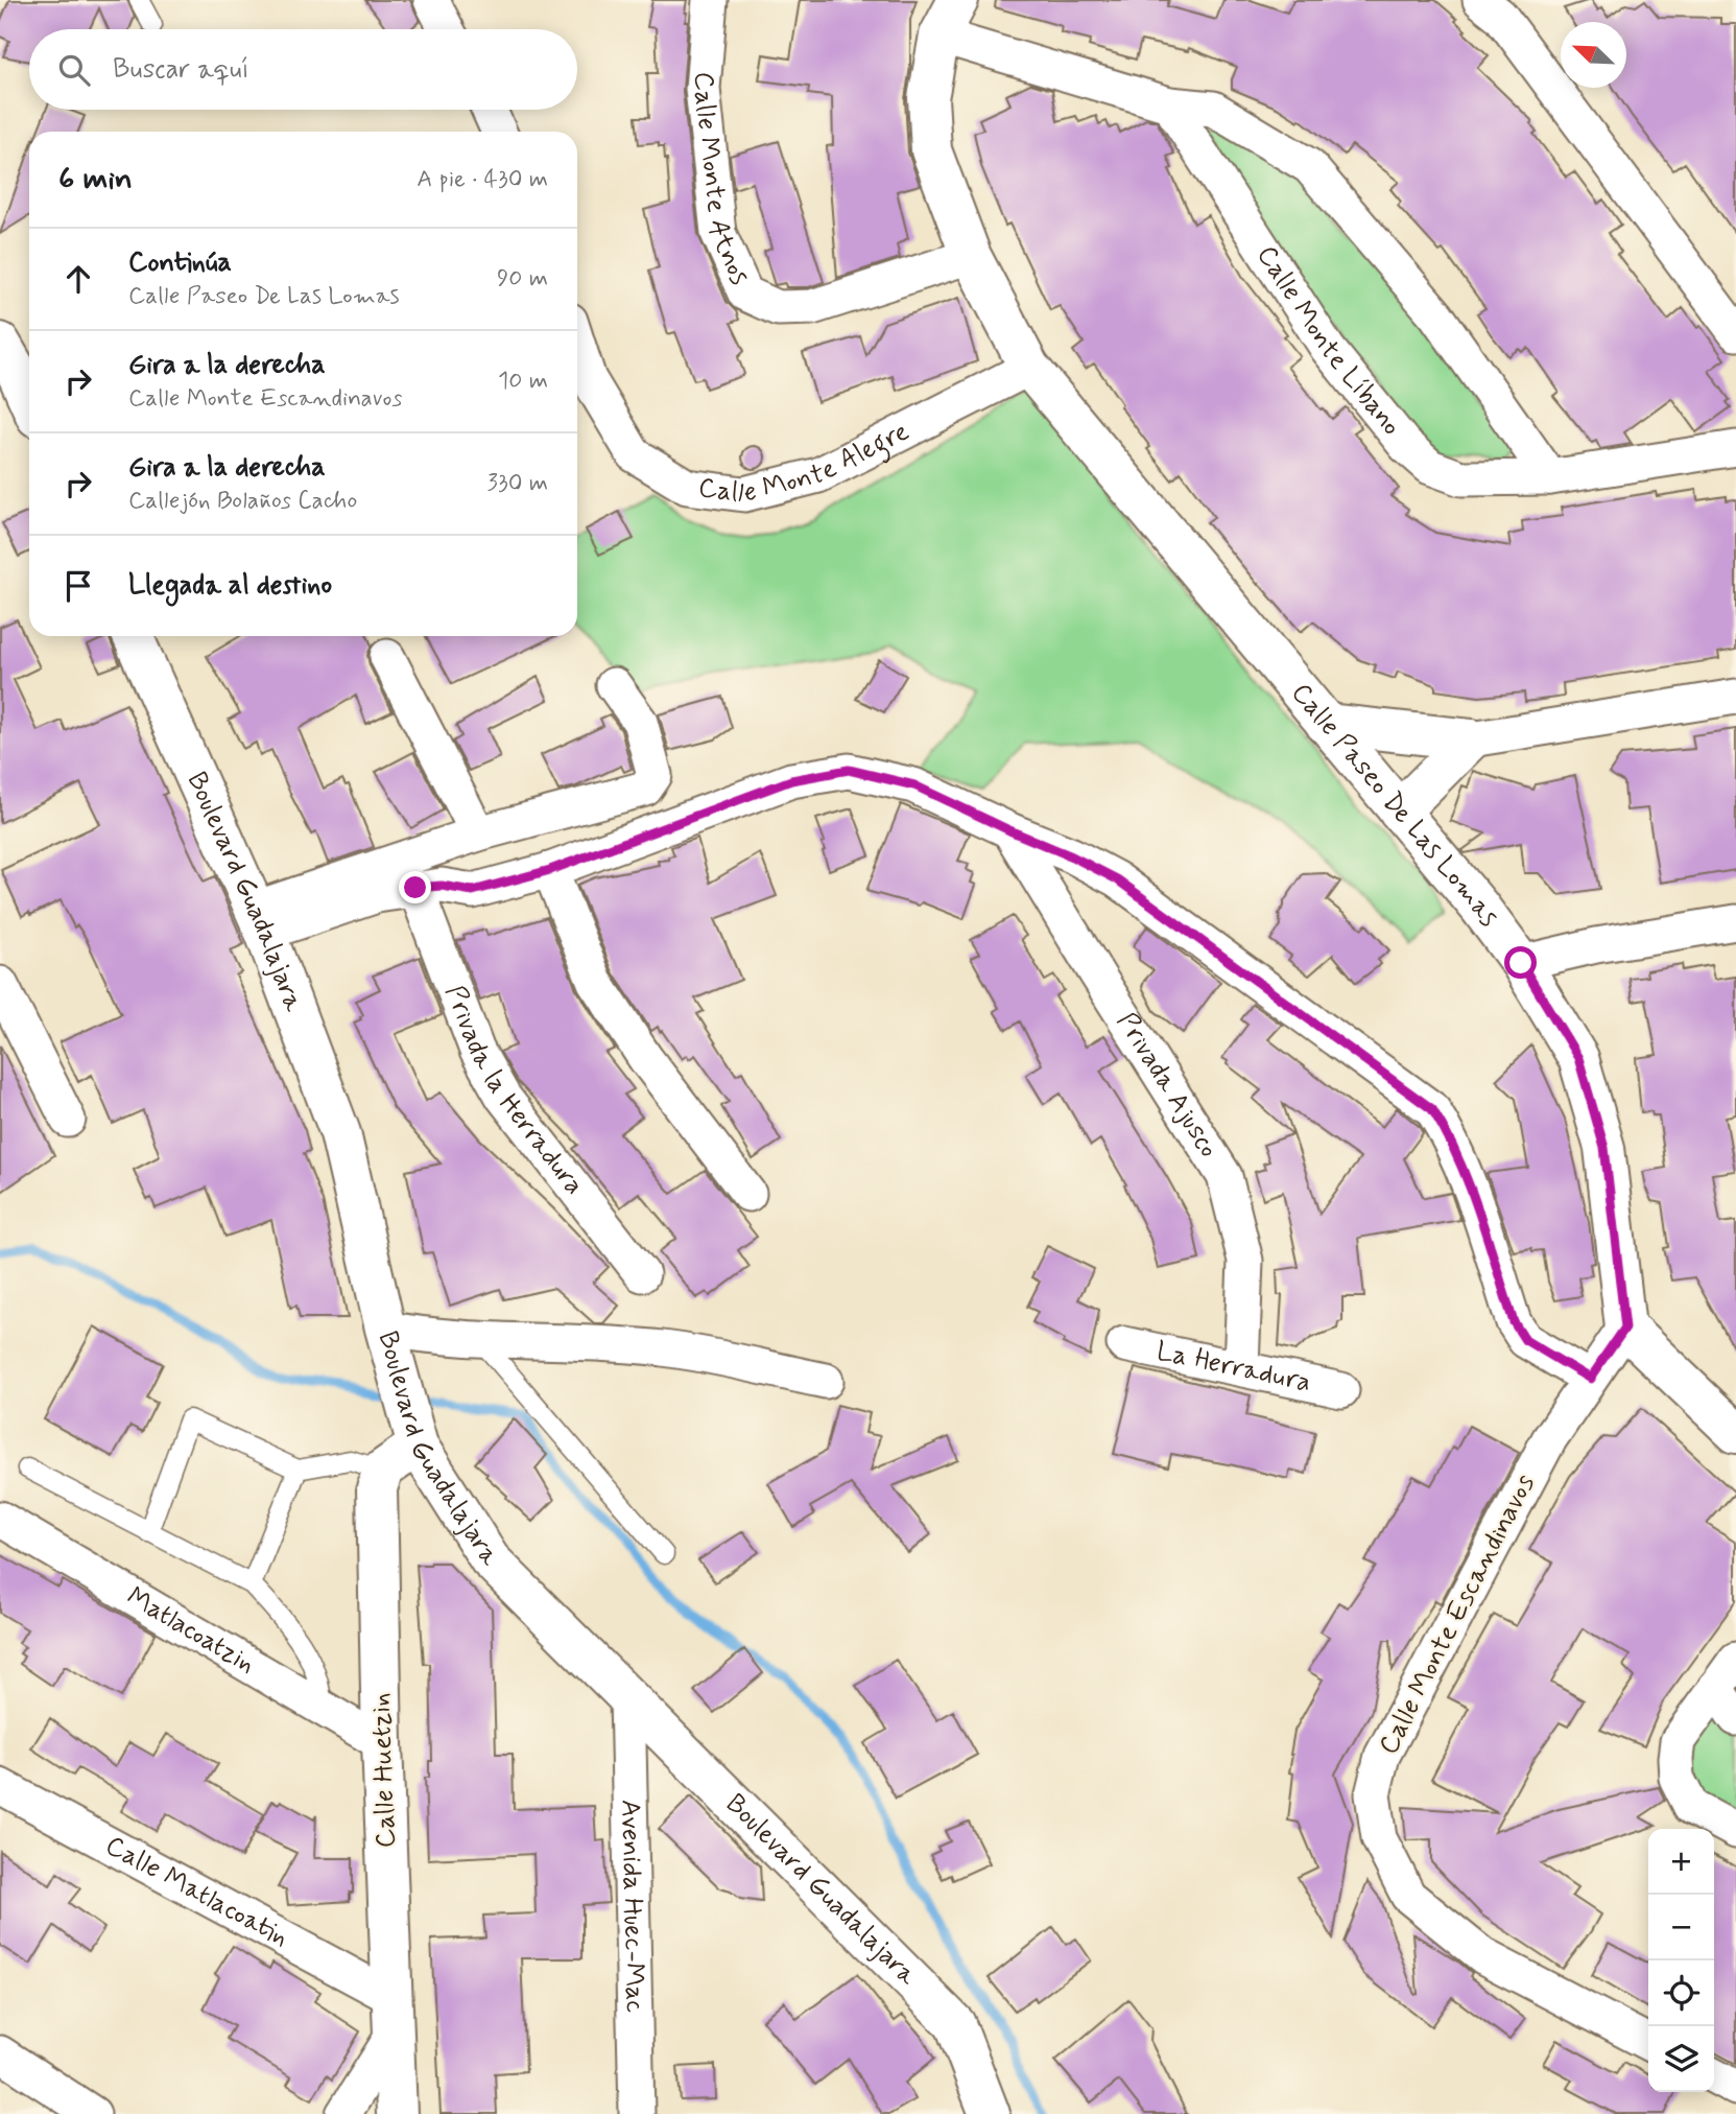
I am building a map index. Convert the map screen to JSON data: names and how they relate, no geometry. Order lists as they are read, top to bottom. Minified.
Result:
{"streets":{"street":["Calle Monte Atnos","Calle Monte Líbano","Calle Monte Alegre","Calle Paseo De Las Lomas","Boulevard Guadalajara","Privada Ajusco","Privada la Herradura","La Herradura","Calle Monte Escandinavos","Matlacoatzin","Calle Huetzin","Calle Matlacoatin","Avenida Huec-Mac"]},"crossings":[["Calle Monte Atnos","Calle Paseo De Las Lomas"],["Calle Monte Alegre","Calle Paseo De Las Lomas"],["Calle Paseo De Las Lomas","Calle Monte Escandinavos"],["Boulevard Guadalajara","Avenida Huec-Mac"],["Privada Ajusco","La Herradura"],["Matlacoatzin","Calle Huetzin"],["Calle Huetzin","Calle Matlacoatin"]],"north":"top left","page":{"search":"Buscar aquí","heading":["6 min","A pie · 430 m"],"list":[["Continúa","Calle Paseo De Las Lomas","90 m"],["Gira a la derecha","Calle Monte Escandinavos","10 m"],["Gira a la derecha","Callejón Bolaños Cacho","330 m"],"Llegada al destino"],"map_buttons":["+","−"]}}
